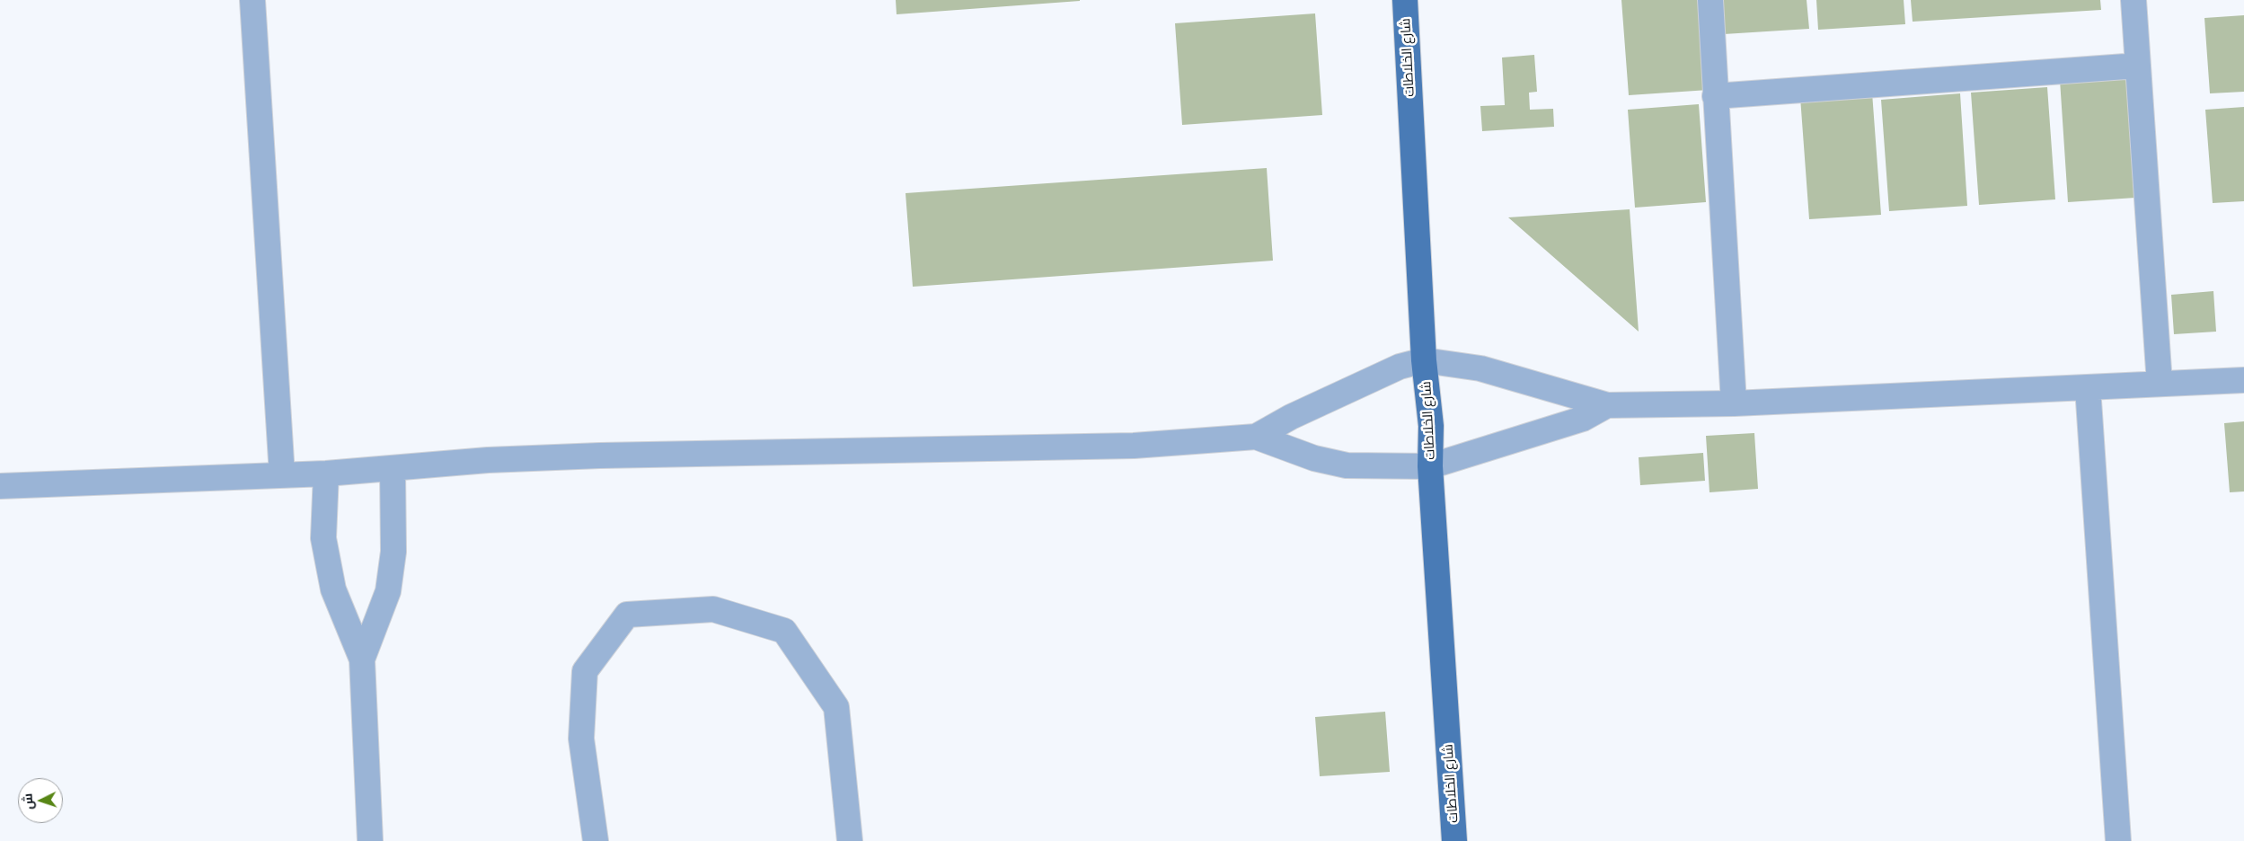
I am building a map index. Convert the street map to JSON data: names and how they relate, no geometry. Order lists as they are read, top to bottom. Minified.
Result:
{"streets":{"main road":["شارع الخلاطات"]},"north":"left"}
